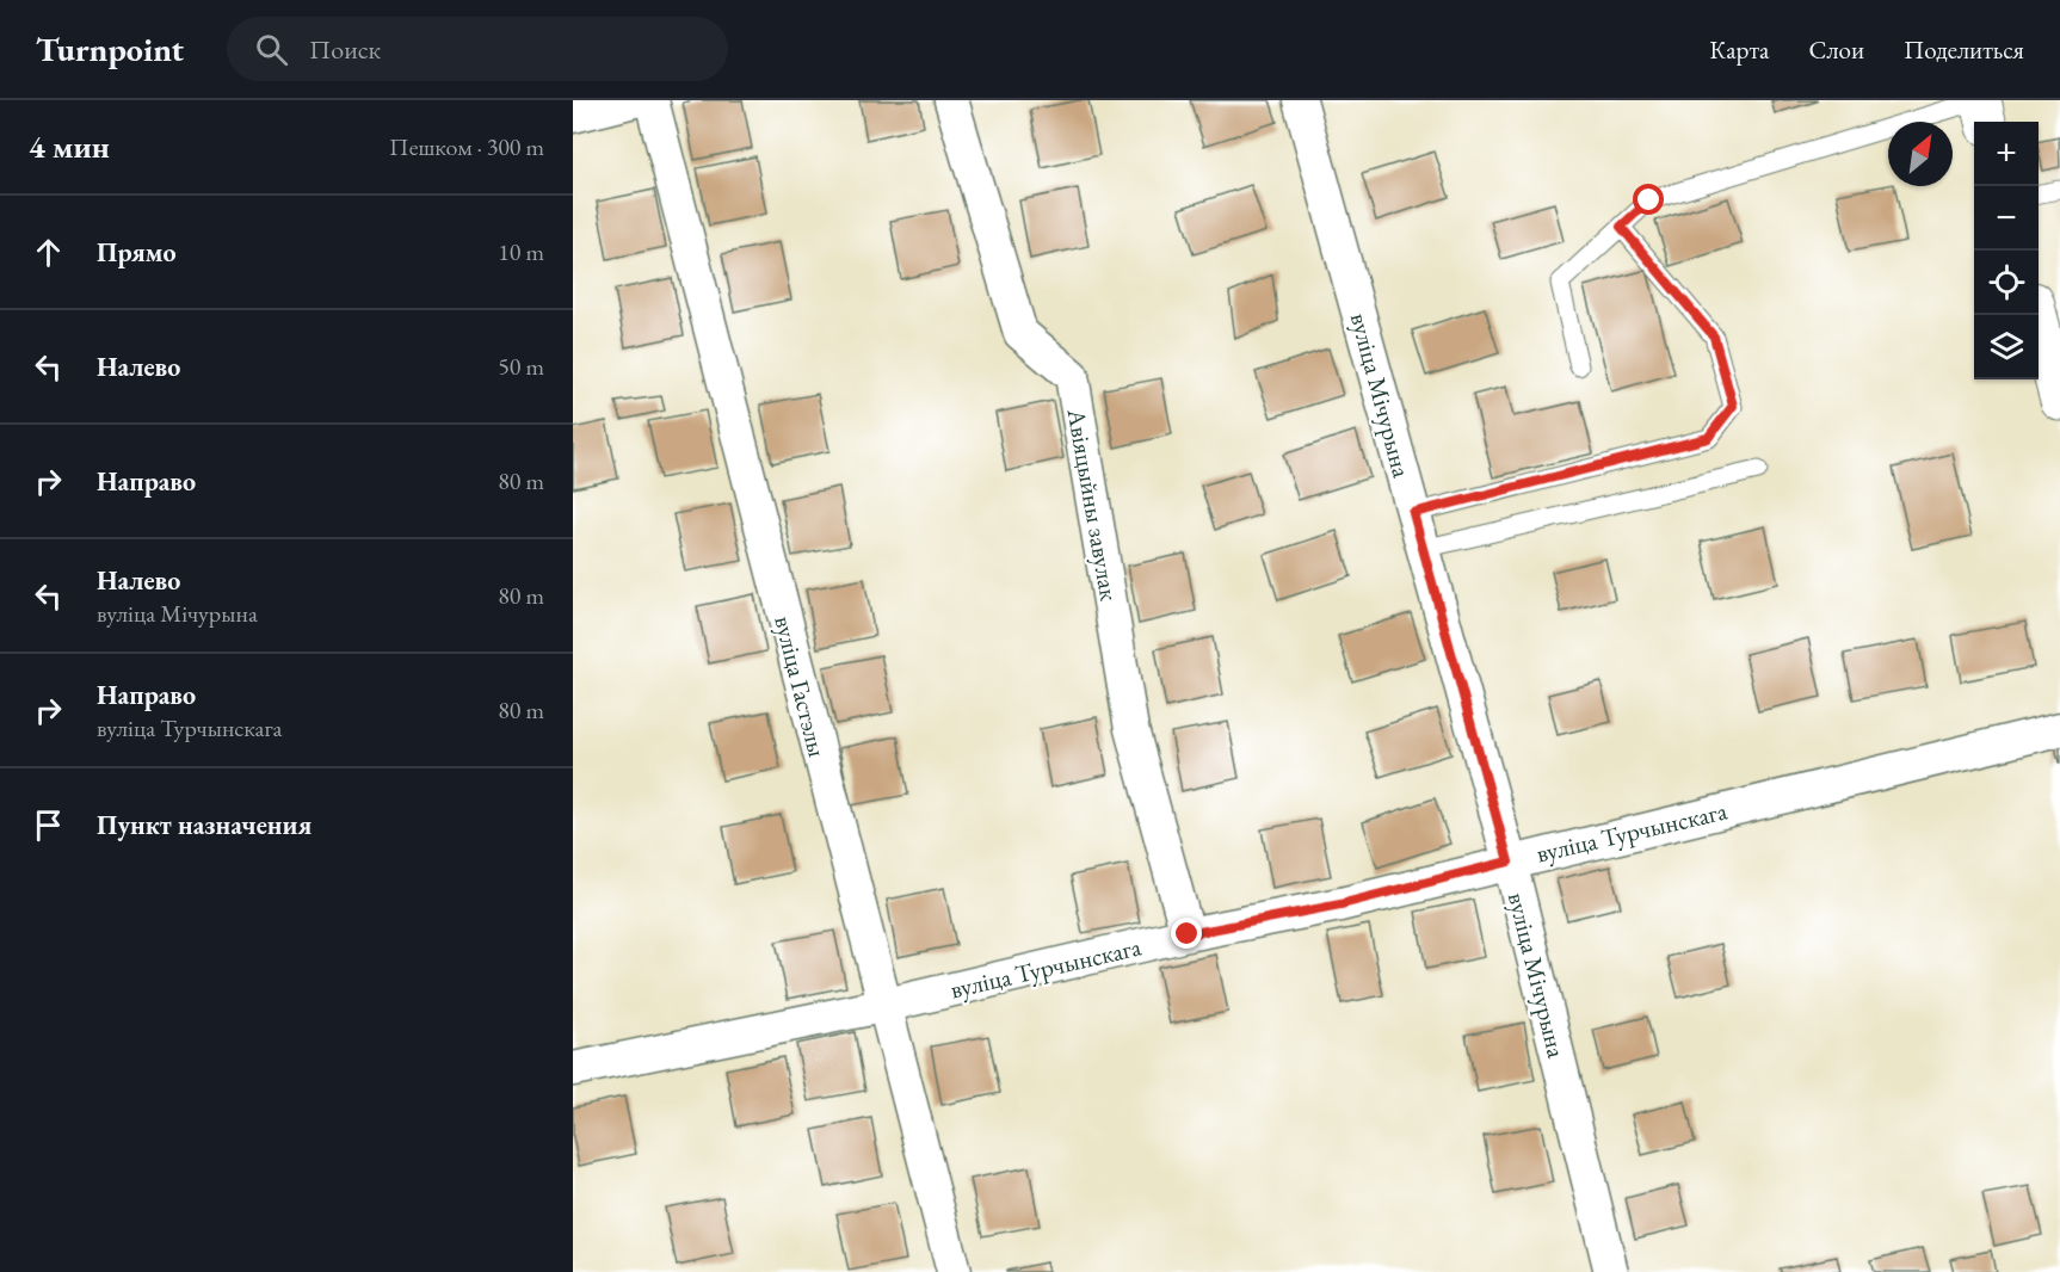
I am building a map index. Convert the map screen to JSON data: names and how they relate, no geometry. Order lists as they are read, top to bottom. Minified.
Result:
{"streets":{"street":["вуліца Мічурына","Авіяцыйны завулак","вуліца Гастэлы","вуліца Турчынскага"]},"crossings":[["вуліца Мічурына","вуліца Турчынскага"],["Авіяцыйны завулак","вуліца Турчынскага"],["вуліца Гастэлы","вуліца Турчынскага"]],"north":"top right","page":{"header":"Turnpoint","search":"Поиск","nav":["Карта","Слои","Поделиться"],"heading":["4 мин","Пешком · 300 m"],"map_buttons":["+","−"],"list":[["Прямо","10 m"],["Налево","50 m"],["Направо","80 m"],["Налево","вуліца Мічурына","80 m"],["Направо","вуліца Турчынскага","80 m"],"Пункт назначения"]}}
